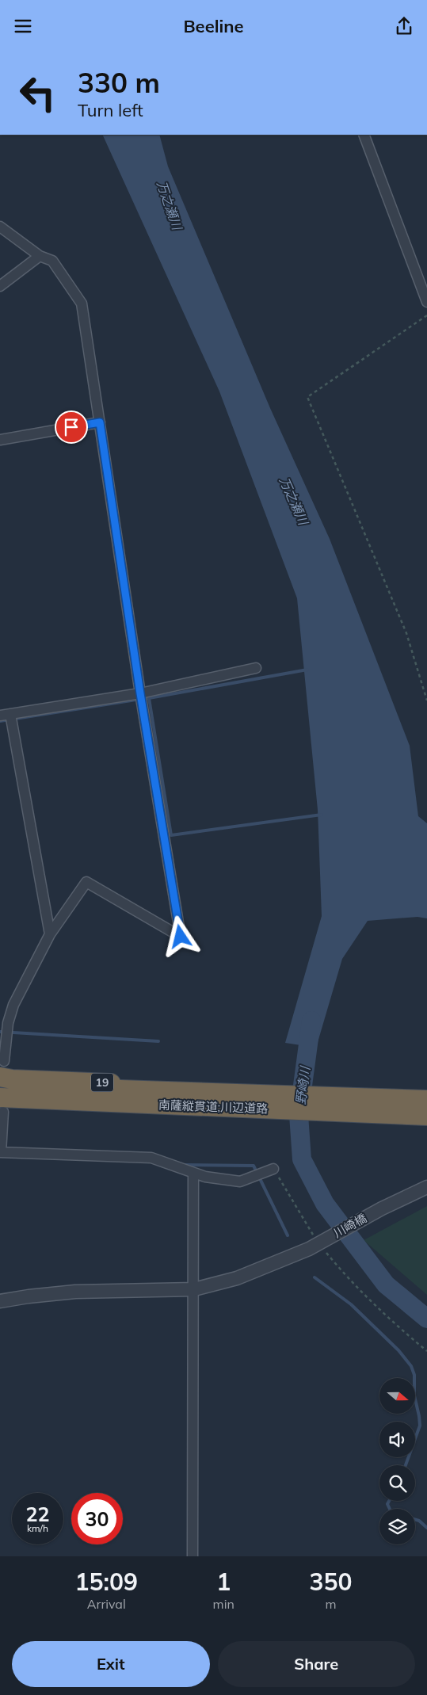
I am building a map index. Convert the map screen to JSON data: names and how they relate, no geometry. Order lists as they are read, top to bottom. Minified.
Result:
{"streets":{"highway":["19","南薩縦貫道;川辺道路"],"street":["川崎橋"]},"crossings":[["19","南薩縦貫道;川辺道路"]],"water":["万之瀬川","野崎川"],"north":"right","page":{"header":"Beeline","turn":["330 m","Turn left"],"speed":"22 km/h","limit":"30","eta":["15:09","Arrival","1","min","350","m"],"buttons":["Exit","Share"]}}
